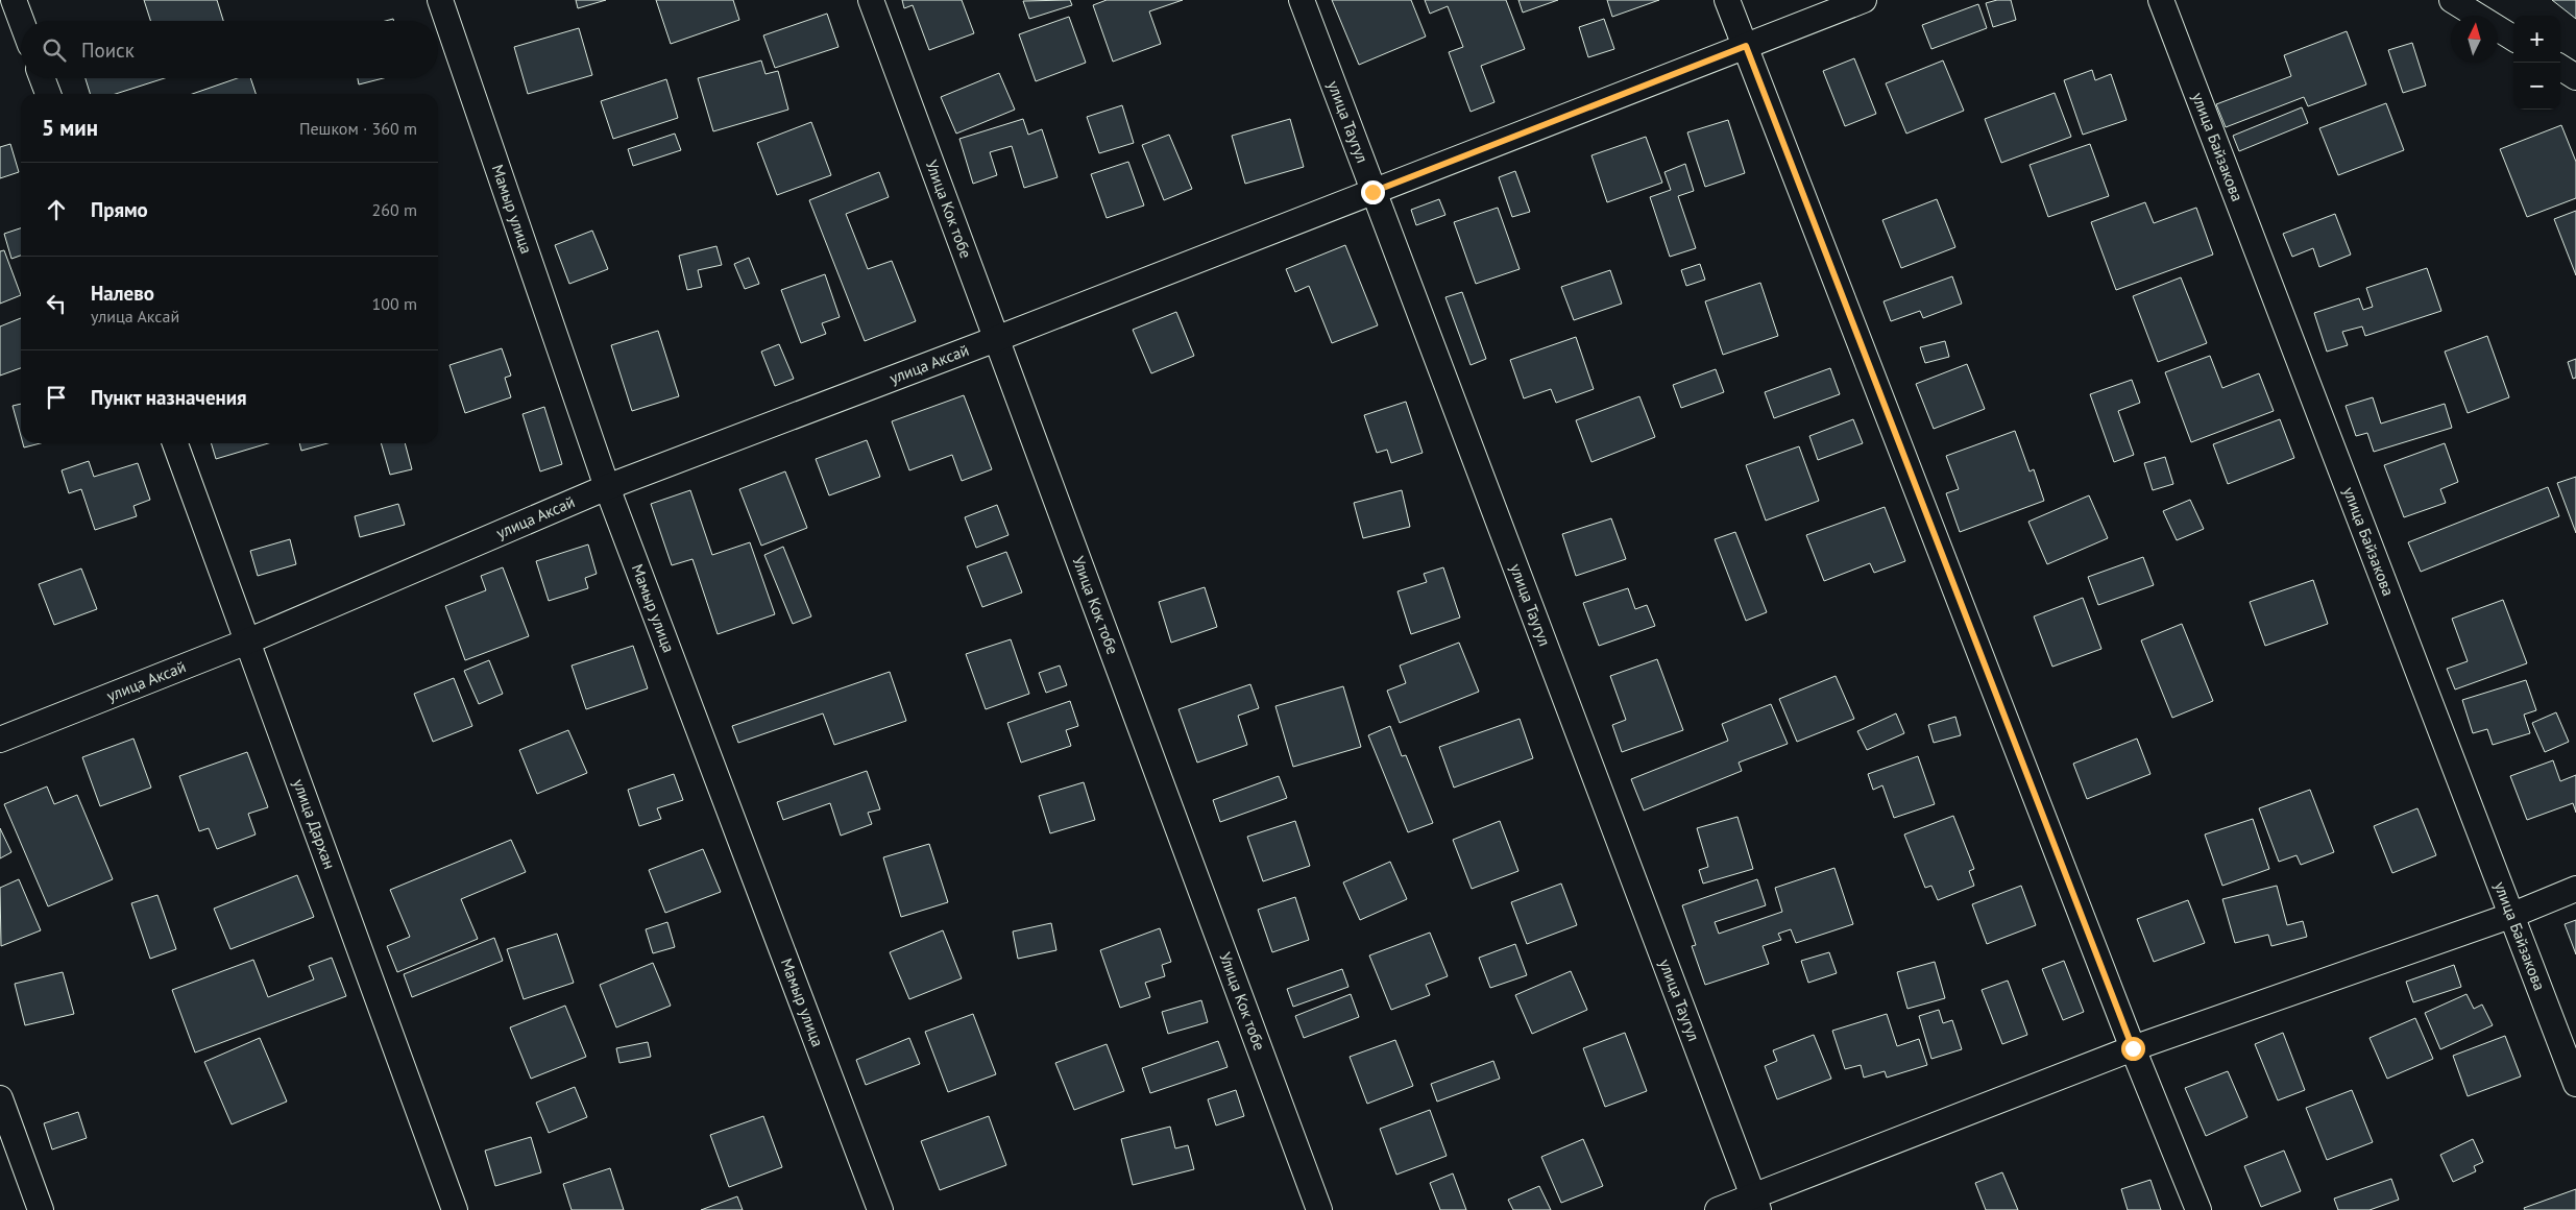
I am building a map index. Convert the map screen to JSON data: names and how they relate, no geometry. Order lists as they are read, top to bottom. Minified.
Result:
{"streets":{"street":["улица Таугул","улица Байзакова","Улица Кок тобе","Мамыр улица","улица Аксай","улица Дархан"]},"crossings":[["улица Таугул","улица Аксай"],["Улица Кок тобе","улица Аксай"],["Мамыр улица","улица Аксай"],["улица Аксай","улица Дархан"]],"north":"top","page":{"map_buttons":["+","−"],"search":"Поиск","heading":["5 мин","Пешком · 360 m"],"list":[["Прямо","260 m"],["Налево","улица Аксай","100 m"],"Пункт назначения"]}}
